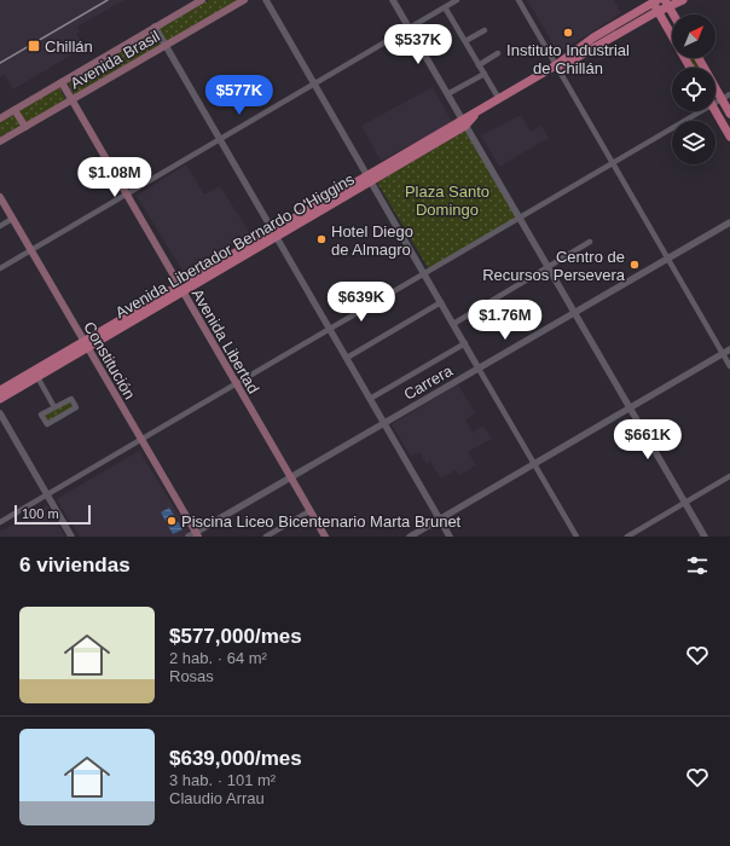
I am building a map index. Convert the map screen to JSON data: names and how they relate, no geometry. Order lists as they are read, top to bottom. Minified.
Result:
{"streets":{"main road":["Avenida Brasil","Avenida Libertador Bernardo O'Higgins","Avenida Libertad","Constitución"],"street":["Carrera"]},"crossings":[["Avenida Brasil","Avenida Libertad"],["Avenida Libertador Bernardo O'Higgins","Avenida Libertad"],["Avenida Libertador Bernardo O'Higgins","Constitución"],["Avenida Libertad","Carrera"],["Constitución","Carrera"]],"parks":["Plaza Santo Domingo"],"places":{"other":["Instituto Industrial de Chillán","Hotel Diego de Almagro","Centro de Recursos Persevera","Piscina Liceo Bicentenario Marta Brunet"],"transit":["Chillán"]},"scale_bar":"100 m","north":"top right","page":{"price":["$537K","$577K","$1.08M","$639K","$1.76M","$661K"],"scale":"100 m","heading":"6 viviendas","list":[{"name":"$577,000/mes","note":"2 hab. · 64 m² · Rosas"},{"name":"$639,000/mes","note":"3 hab. · 101 m² · Claudio Arrau"}]}}
